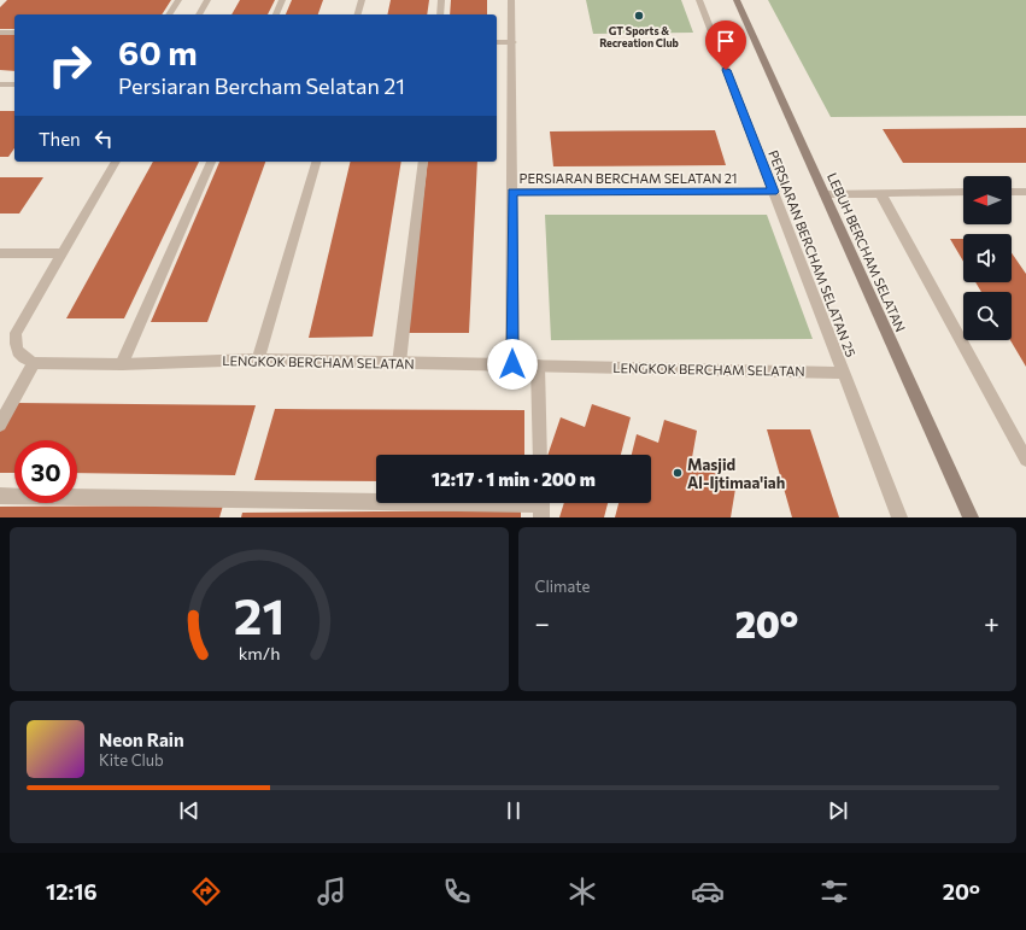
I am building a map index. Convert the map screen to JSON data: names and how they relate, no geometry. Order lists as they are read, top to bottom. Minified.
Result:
{"streets":{"street":["PERSIARAN BERCHAM SELATAN 21","LEBUH BERCHAM SELATAN","PERSIARAN BERCHAM SELATAN 25","LENGKOK BERCHAM SELATAN"]},"crossings":[["PERSIARAN BERCHAM SELATAN 21","PERSIARAN BERCHAM SELATAN 25"],["PERSIARAN BERCHAM SELATAN 25","LENGKOK BERCHAM SELATAN"]],"places":["GT Sports & Recreation Club","Masjid Al-Ijtimaa'iah"],"north":"left","page":{"turn":["60 m","Persiaran Bercham Selatan 21"],"then":"Then","limit":"30","trip":"12:17 · 1 min · 200 m","tile":"Climate","heat":["−","20°","+"],"song":["Neon Rain","Kite Club"],"tabs":["12:16","20°"],"gauge":["21","km/h"]}}
